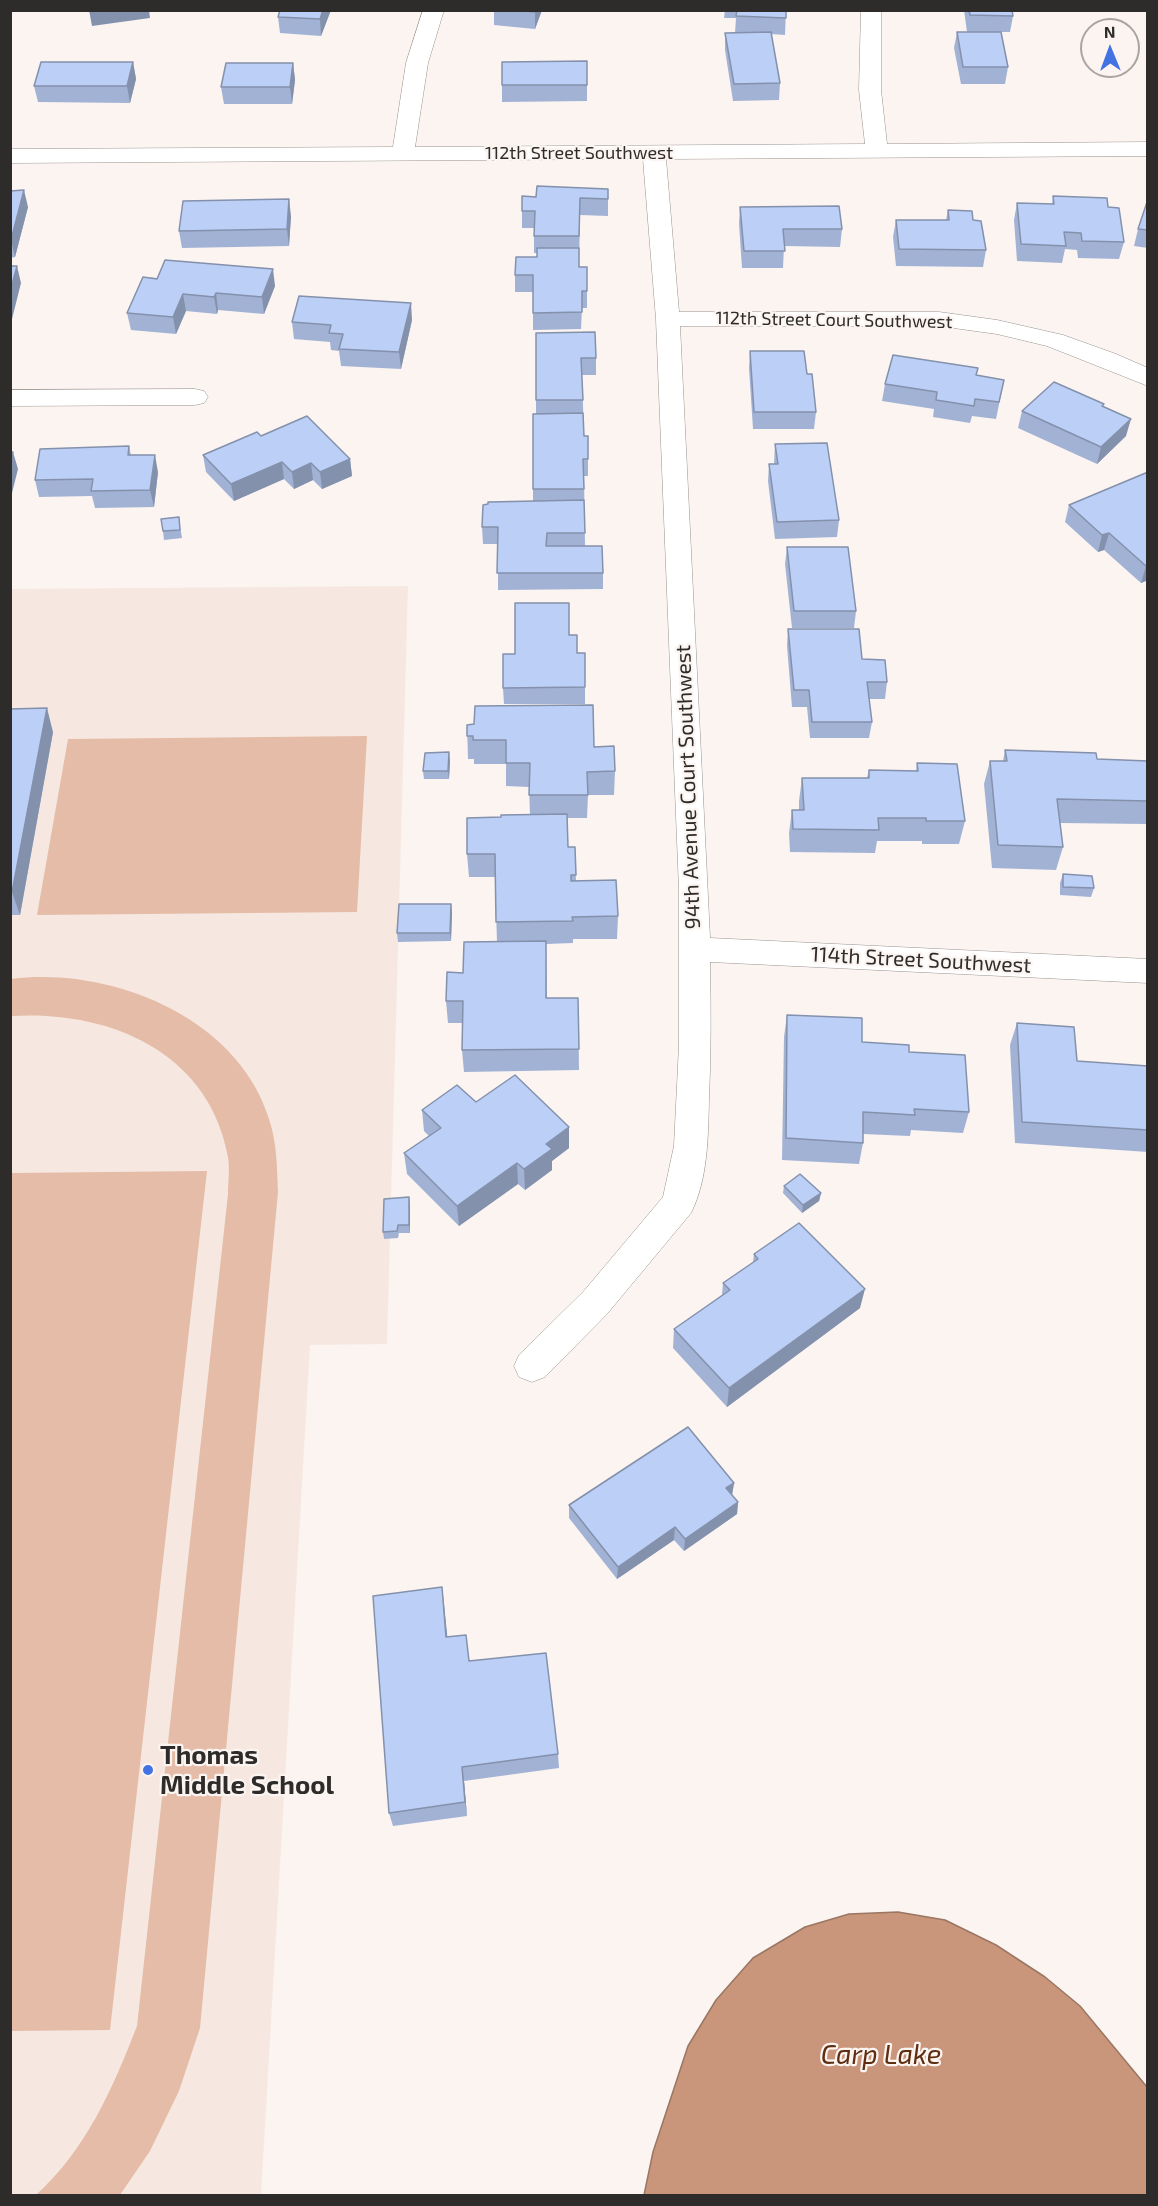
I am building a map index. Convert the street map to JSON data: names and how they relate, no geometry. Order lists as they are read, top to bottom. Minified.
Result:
{"streets":{"street":["112th Street Southwest","112th Street Court Southwest","94th Avenue Court Southwest","114th Street Southwest"]},"crossings":[["112th Street Southwest","94th Avenue Court Southwest"],["112th Street Court Southwest","94th Avenue Court Southwest"],["94th Avenue Court Southwest","114th Street Southwest"]],"water":["Carp Lake"],"places":["Thomas Middle School"],"north":"top"}
